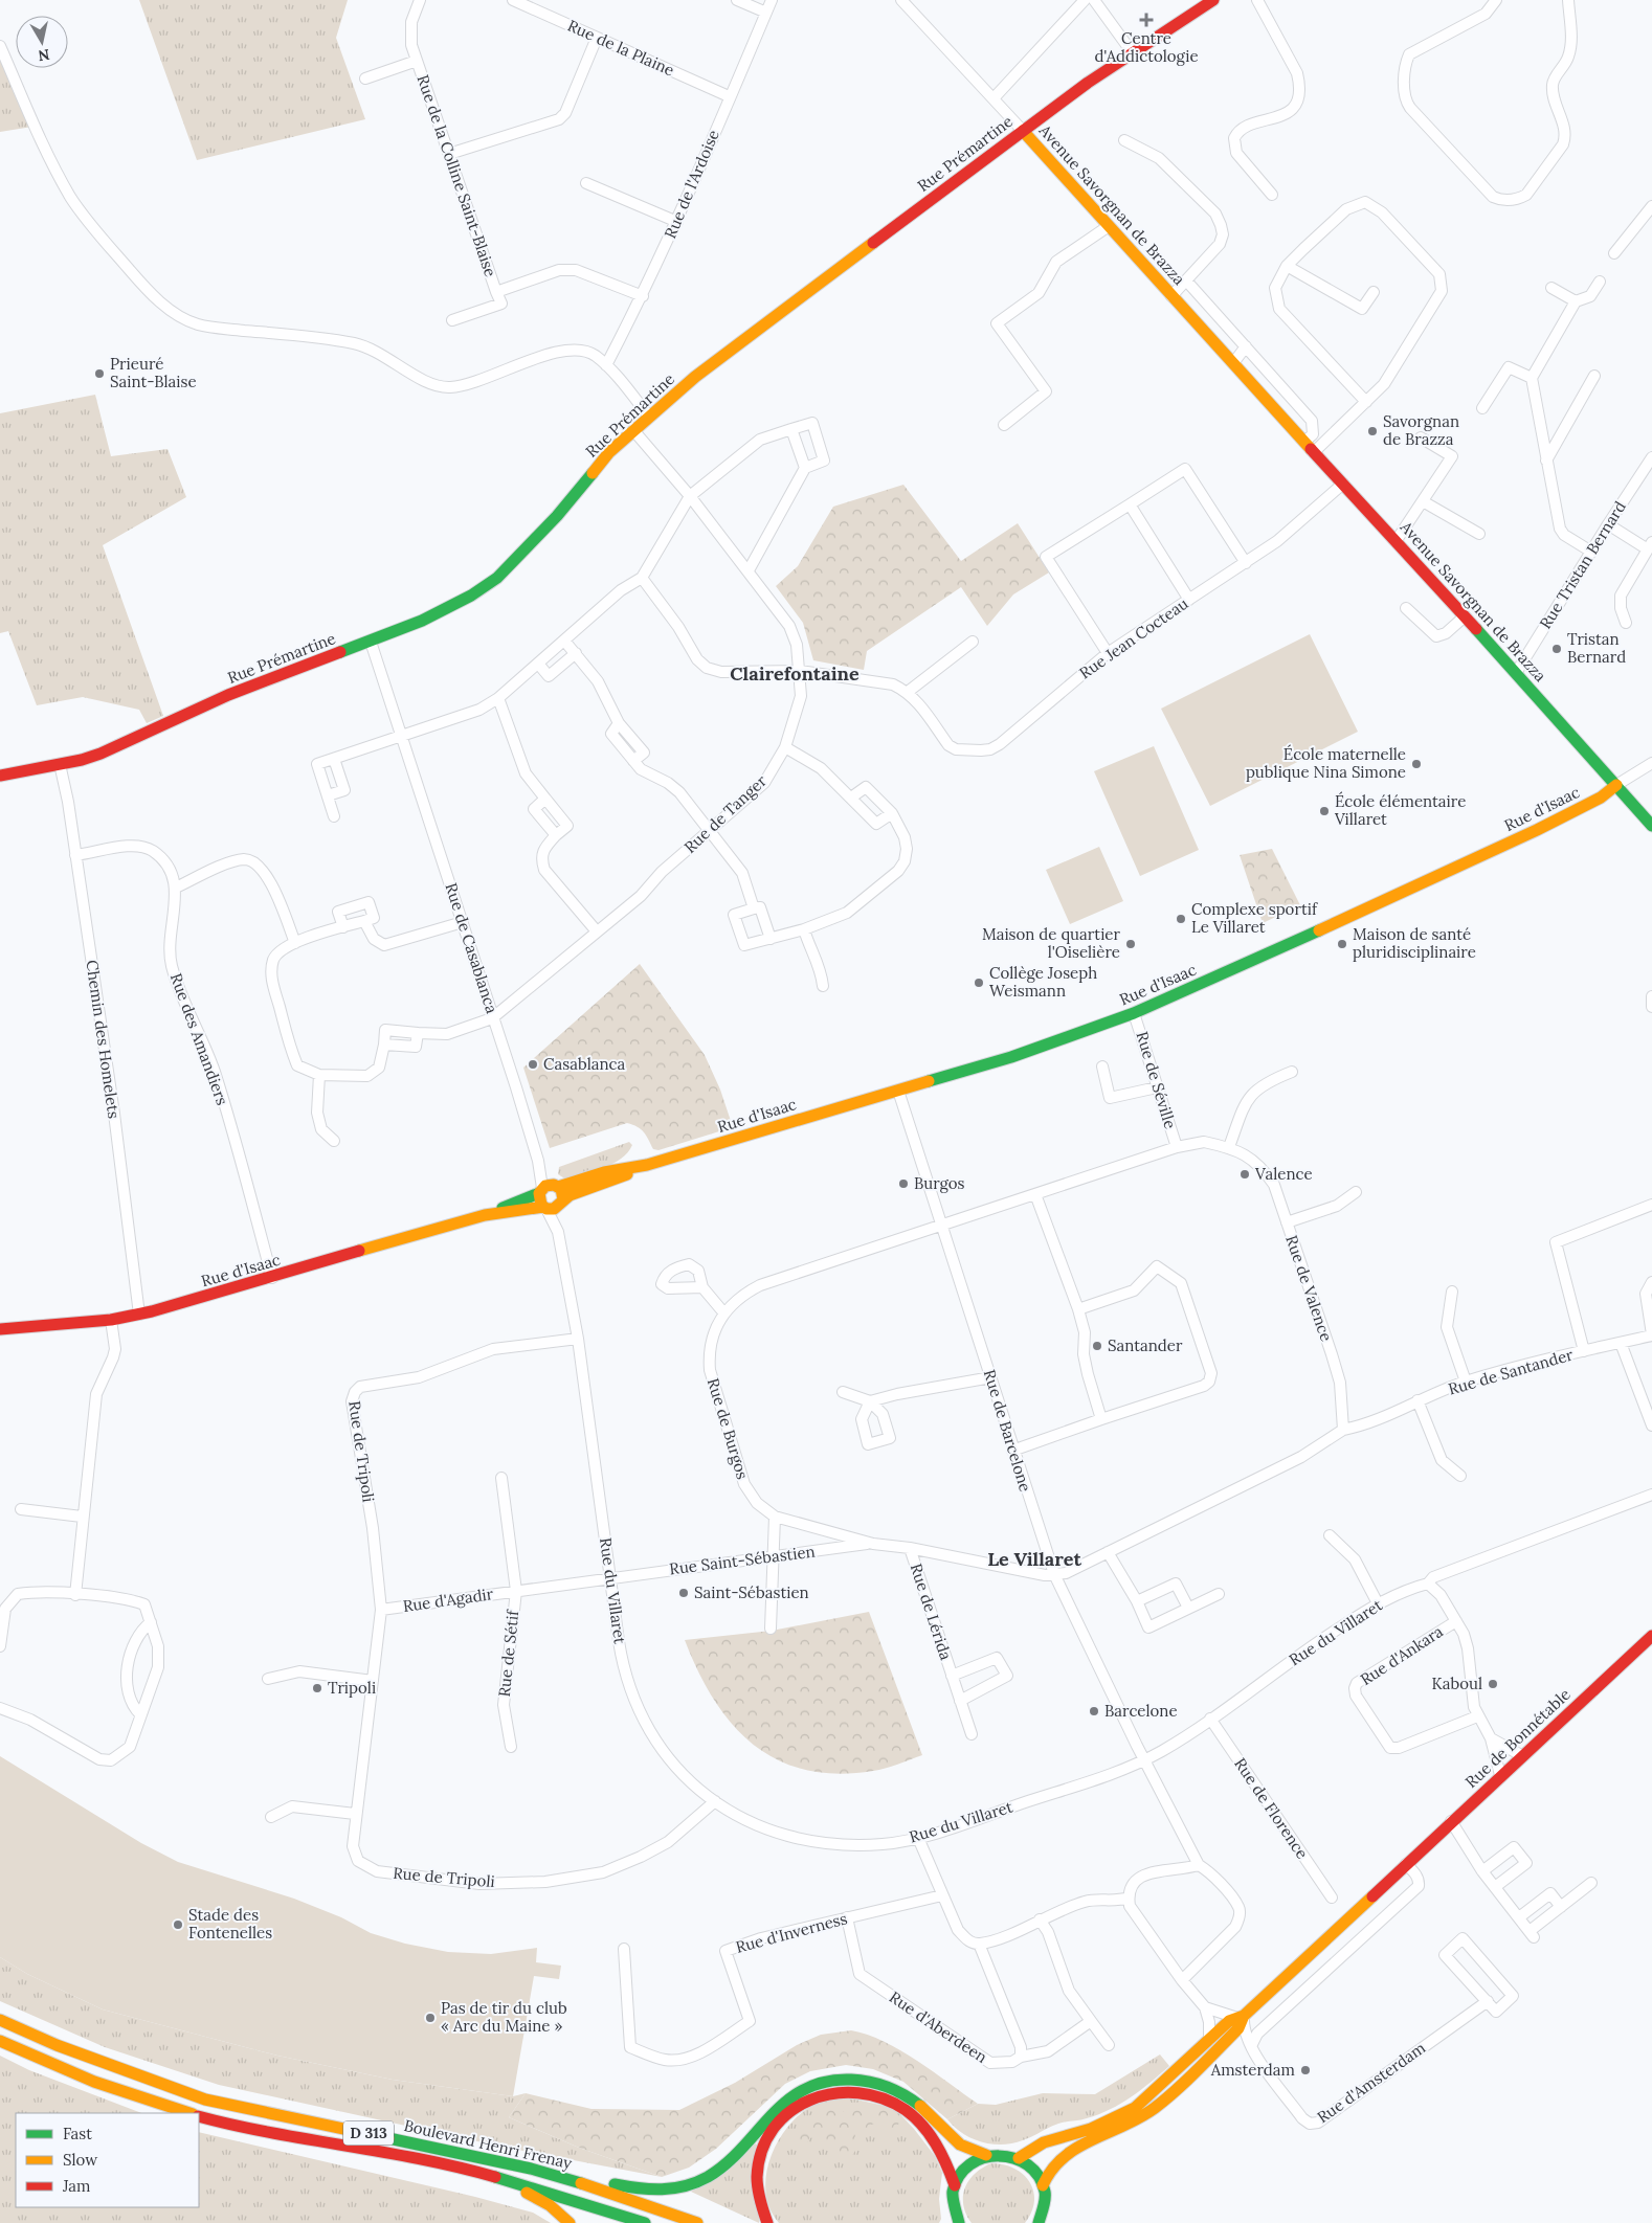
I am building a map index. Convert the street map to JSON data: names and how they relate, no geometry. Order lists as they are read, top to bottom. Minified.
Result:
{"streets":{"main road":["Rue Prémartine","Avenue Savorgnan de Brazza","Rue d'Isaac","Rue de Bonnétable","D 313","Boulevard Henri Frenay"],"street":["Rue de la Plaine","Rue de la Colline Saint-Blaise","Rue de l'Ardoise","Rue Tristan Bernard","Rue Jean Cocteau","Rue de Tanger","Rue de Casablanca","Chemin des Homelets","Rue des Amandiers","Rue de Séville","Rue de Valence","Rue de Santander","Rue de Burgos","Rue de Barcelone","Rue de Tripoli","Rue Saint-Sébastien","Rue du Villaret","Rue d'Agadir","Rue de Lérida","Rue de Sétif","Rue d'Ankara","Rue de Florence","Rue d'Inverness","Rue d'Aberdeen","Rue d'Amsterdam"]},"crossings":[["Rue de la Plaine","Rue de l'Ardoise"],["Rue Prémartine","Avenue Savorgnan de Brazza"],["Rue Prémartine","Rue de Tanger"],["Rue Prémartine","Rue de Casablanca"],["Rue Prémartine","Chemin des Homelets"],["Rue de la Colline Saint-Blaise","Rue de l'Ardoise"],["Avenue Savorgnan de Brazza","Rue Tristan Bernard"],["Avenue Savorgnan de Brazza","Rue Jean Cocteau"],["Avenue Savorgnan de Brazza","Rue d'Isaac"],["Rue d'Isaac","Rue de Casablanca"],["Rue d'Isaac","Chemin des Homelets"],["Rue d'Isaac","Rue des Amandiers"],["Rue d'Isaac","Rue de Séville"],["Rue d'Isaac","Rue de Barcelone"],["Rue d'Isaac","Rue du Villaret"],["Rue de Tanger","Rue de Casablanca"],["Rue de Séville","Rue de Valence"],["Rue de Valence","Rue de Santander"],["Rue de Valence","Rue de Burgos"],["Rue de Valence","Rue de Barcelone"],["Rue de Burgos","Rue de Barcelone"],["Rue de Burgos","Rue Saint-Sébastien"],["Rue de Burgos","Rue de Lérida"],["Rue de Barcelone","Rue du Villaret"],["Rue de Tripoli","Rue du Villaret"],["Rue de Tripoli","Rue d'Agadir"],["Rue Saint-Sébastien","Rue du Villaret"],["Rue Saint-Sébastien","Rue d'Agadir"],["Rue du Villaret","Rue d'Agadir"],["Rue du Villaret","Rue de Florence"],["Rue d'Agadir","Rue de Sétif"],["Rue de Bonnétable","Rue d'Amsterdam"],["Rue d'Inverness","Rue d'Aberdeen"]],"districts":["Clairefontaine","Le Villaret"],"places":{"health":["Centre d'Addictologie"],"other":["Prieuré Saint-Blaise","Savorgnan de Brazza","Tristan Bernard","École maternelle publique Nina Simone","École élémentaire Villaret","Complexe sportif Le Villaret","Maison de quartier l'Oiselière","Maison de santé pluridisciplinaire","Collège Joseph Weismann","Casablanca","Valence","Burgos","Santander","Saint-Sébastien","Kaboul","Tripoli","Barcelone","Stade des Fontenelles","Pas de tir du club « Arc du Maine »","Amsterdam"]},"legend":["Fast","Slow","Jam"],"north":"bottom"}
